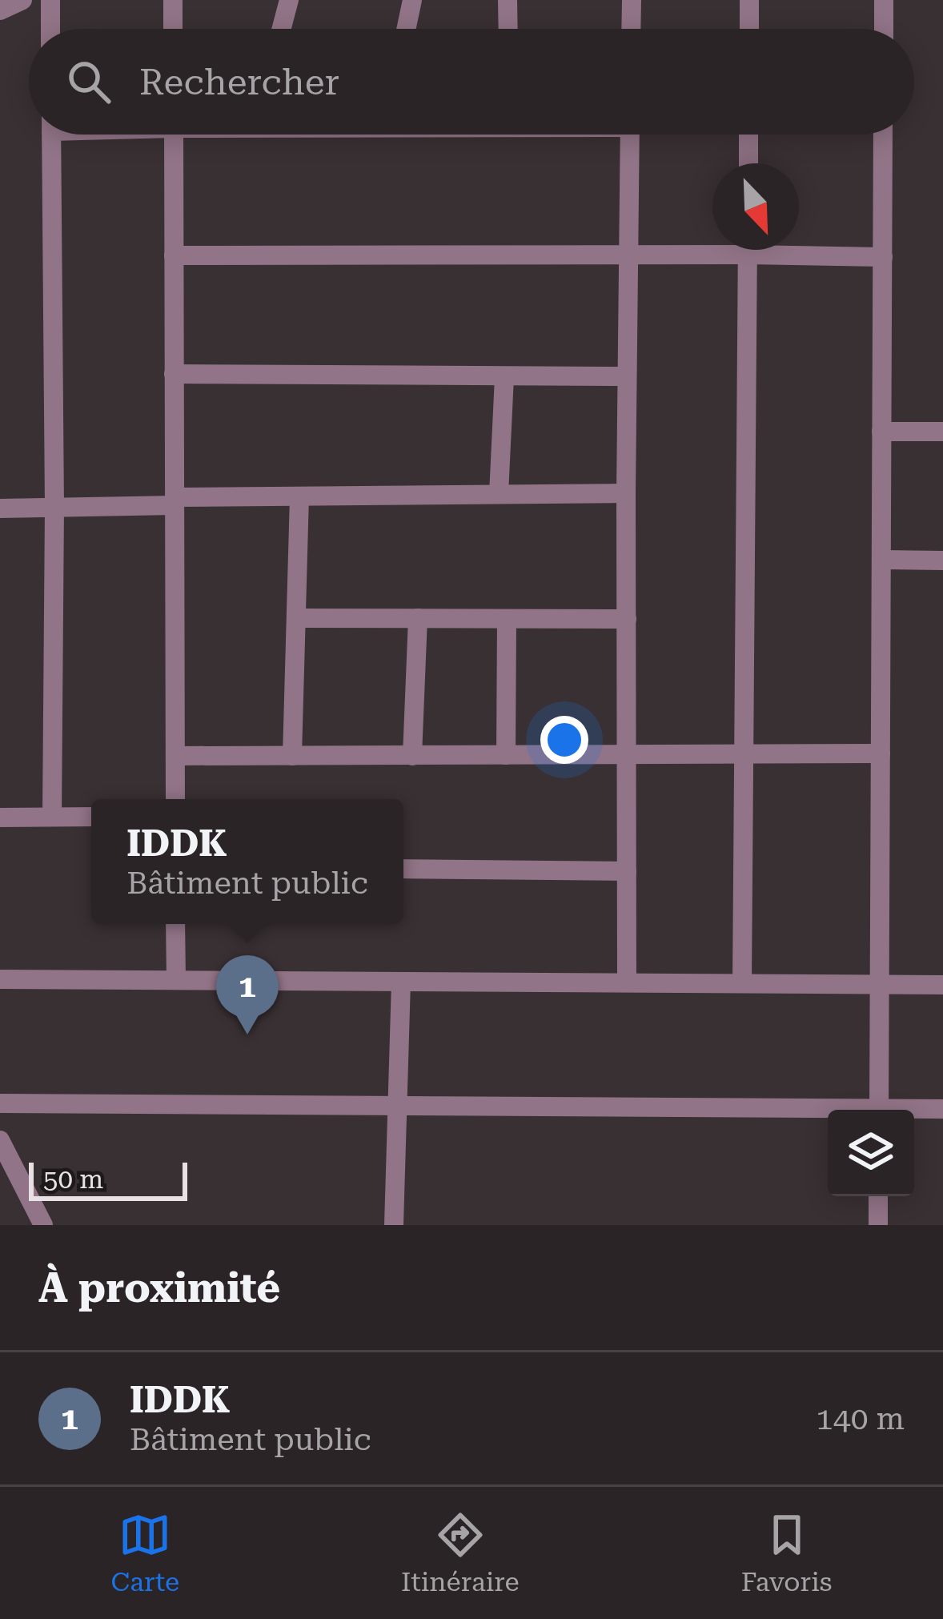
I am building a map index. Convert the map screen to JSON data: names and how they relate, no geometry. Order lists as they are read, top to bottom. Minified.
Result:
{"scale_bar":"50 m","north":"bottom right","page":{"search":"Rechercher","popup":["IDDK","Bâtiment public"],"pins":"1","scale":"50 m","heading":"À proximité","list":[{"mark":"1","name":"IDDK","note":"Bâtiment public","value":"140 m"}],"nav":["Carte","Itinéraire","Favoris"]}}
